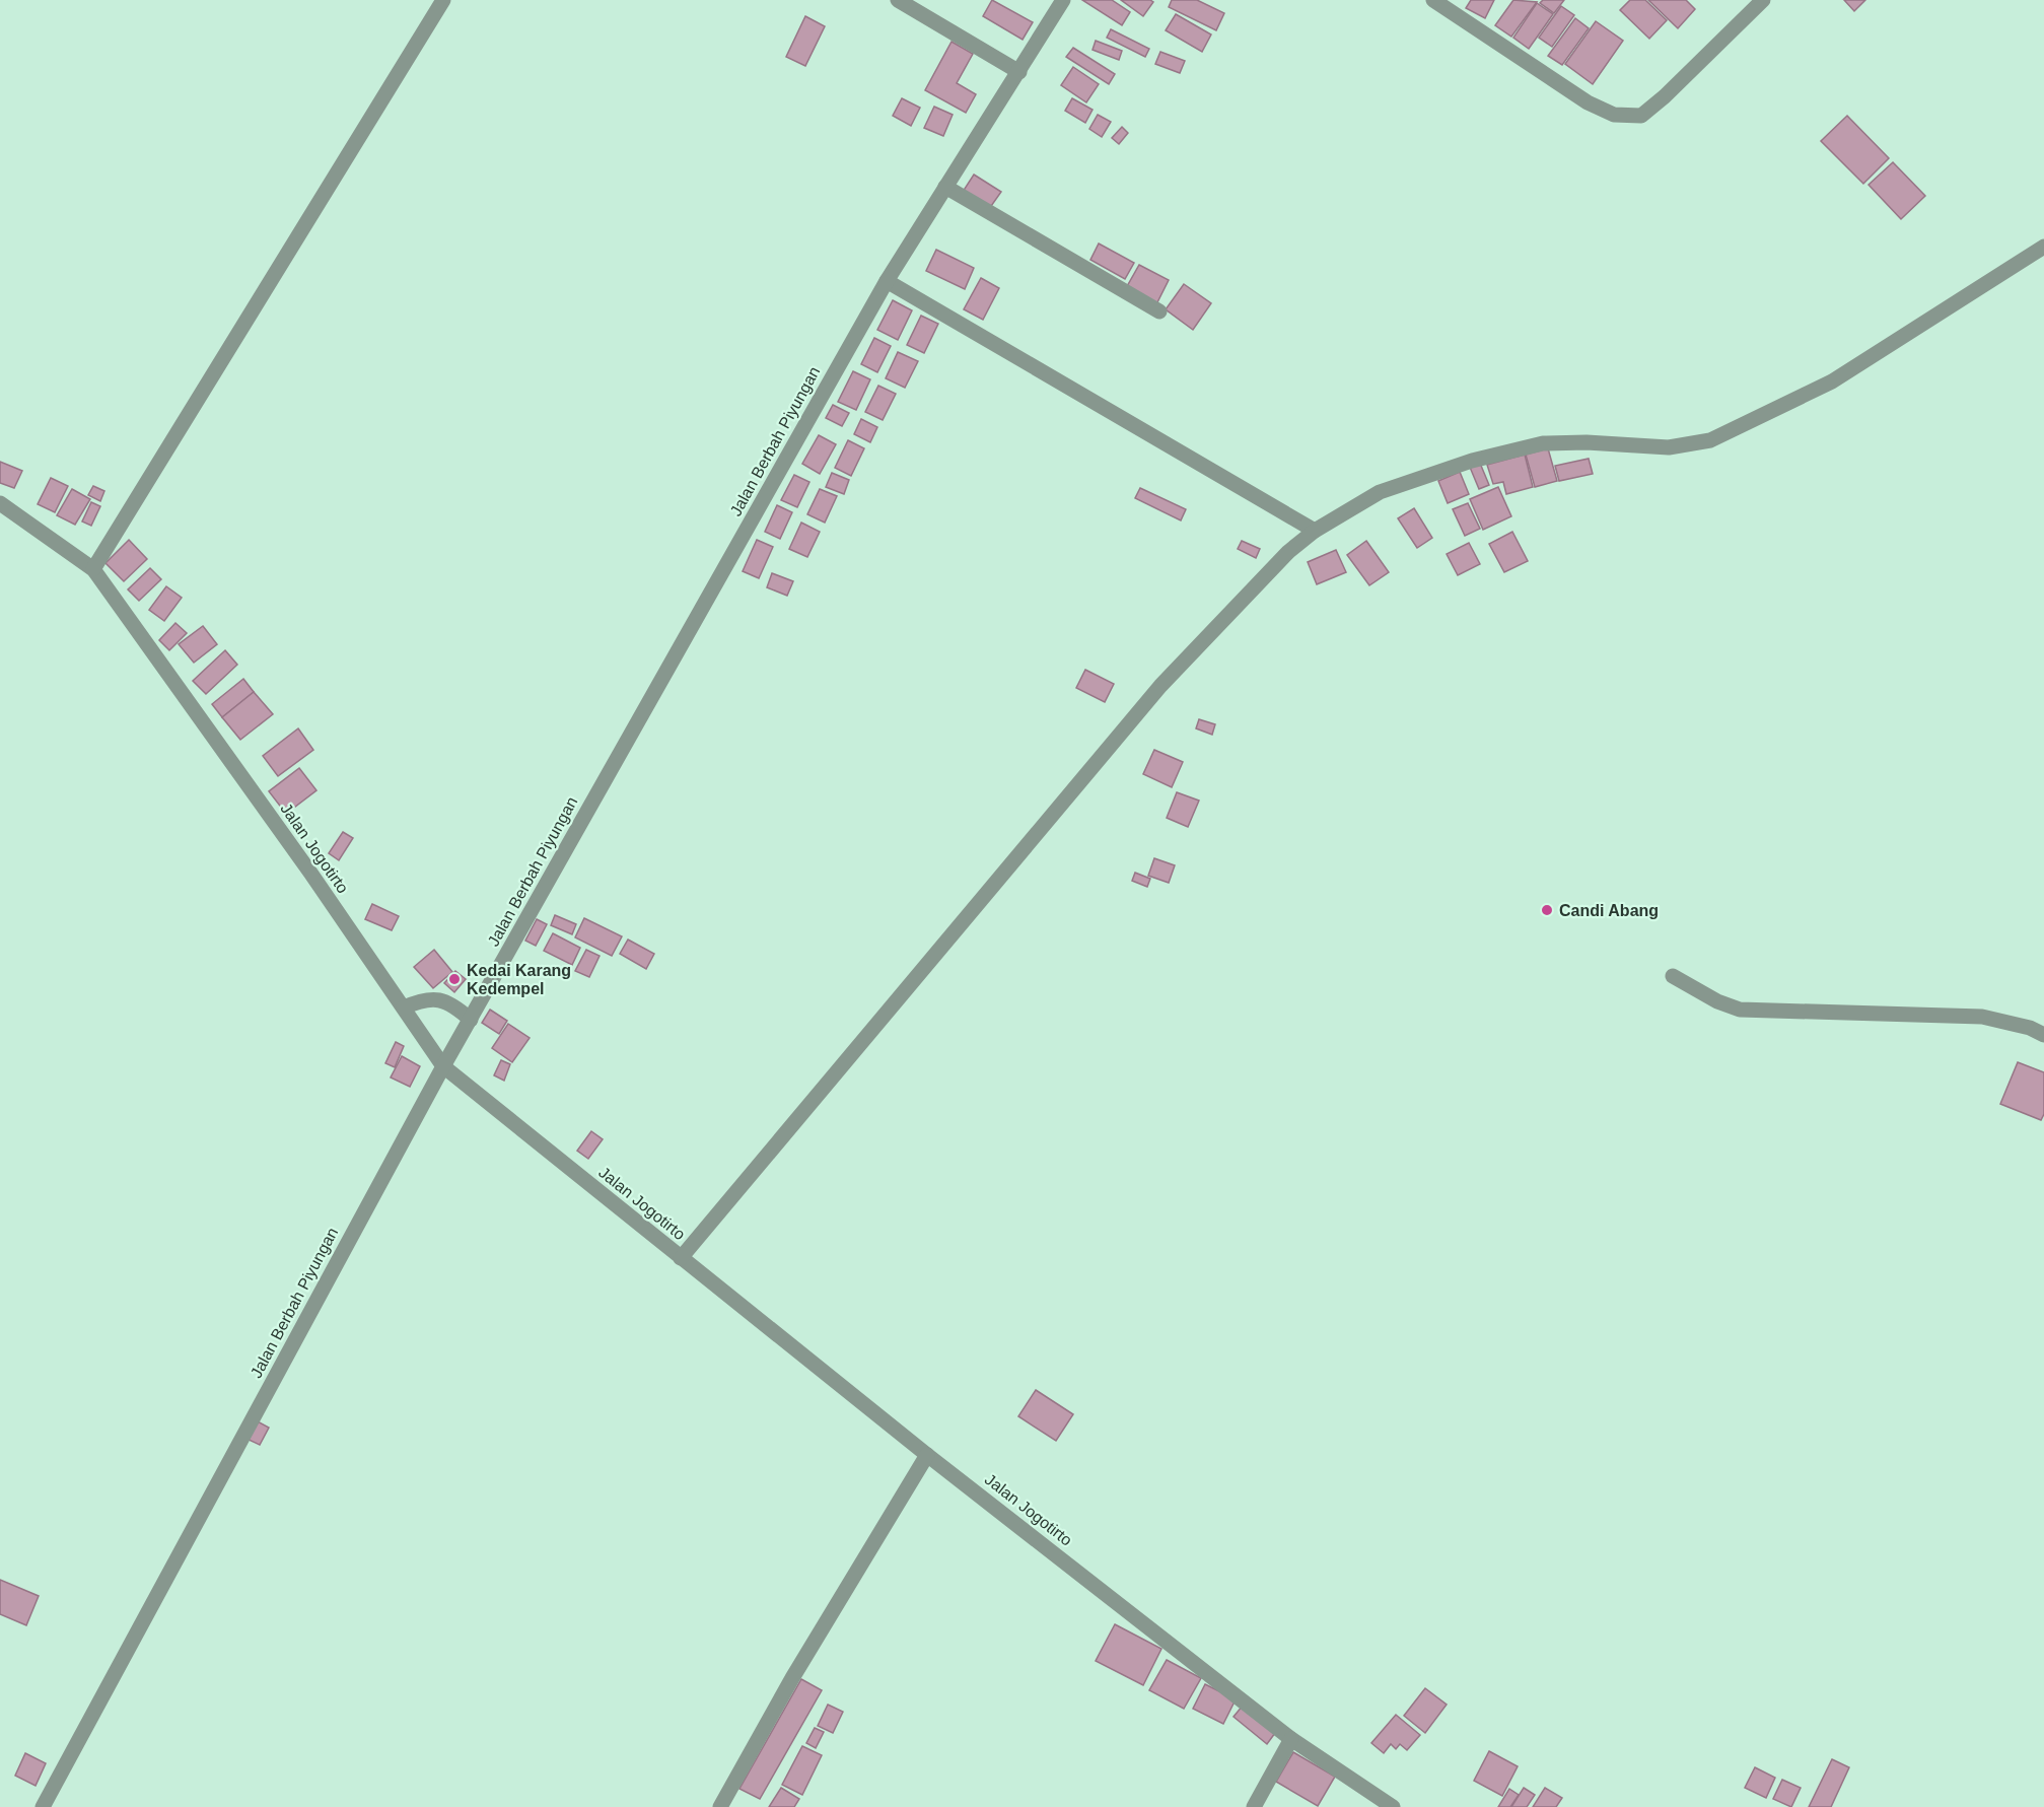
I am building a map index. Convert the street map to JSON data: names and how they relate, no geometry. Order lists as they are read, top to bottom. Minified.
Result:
{"streets":{"street":["Jalan Berbah Piyungan","Jalan Jogotirto"]},"crossings":[["Jalan Berbah Piyungan","Jalan Jogotirto"]],"places":["Candi Abang","Kedai Karang Kedempel"]}
